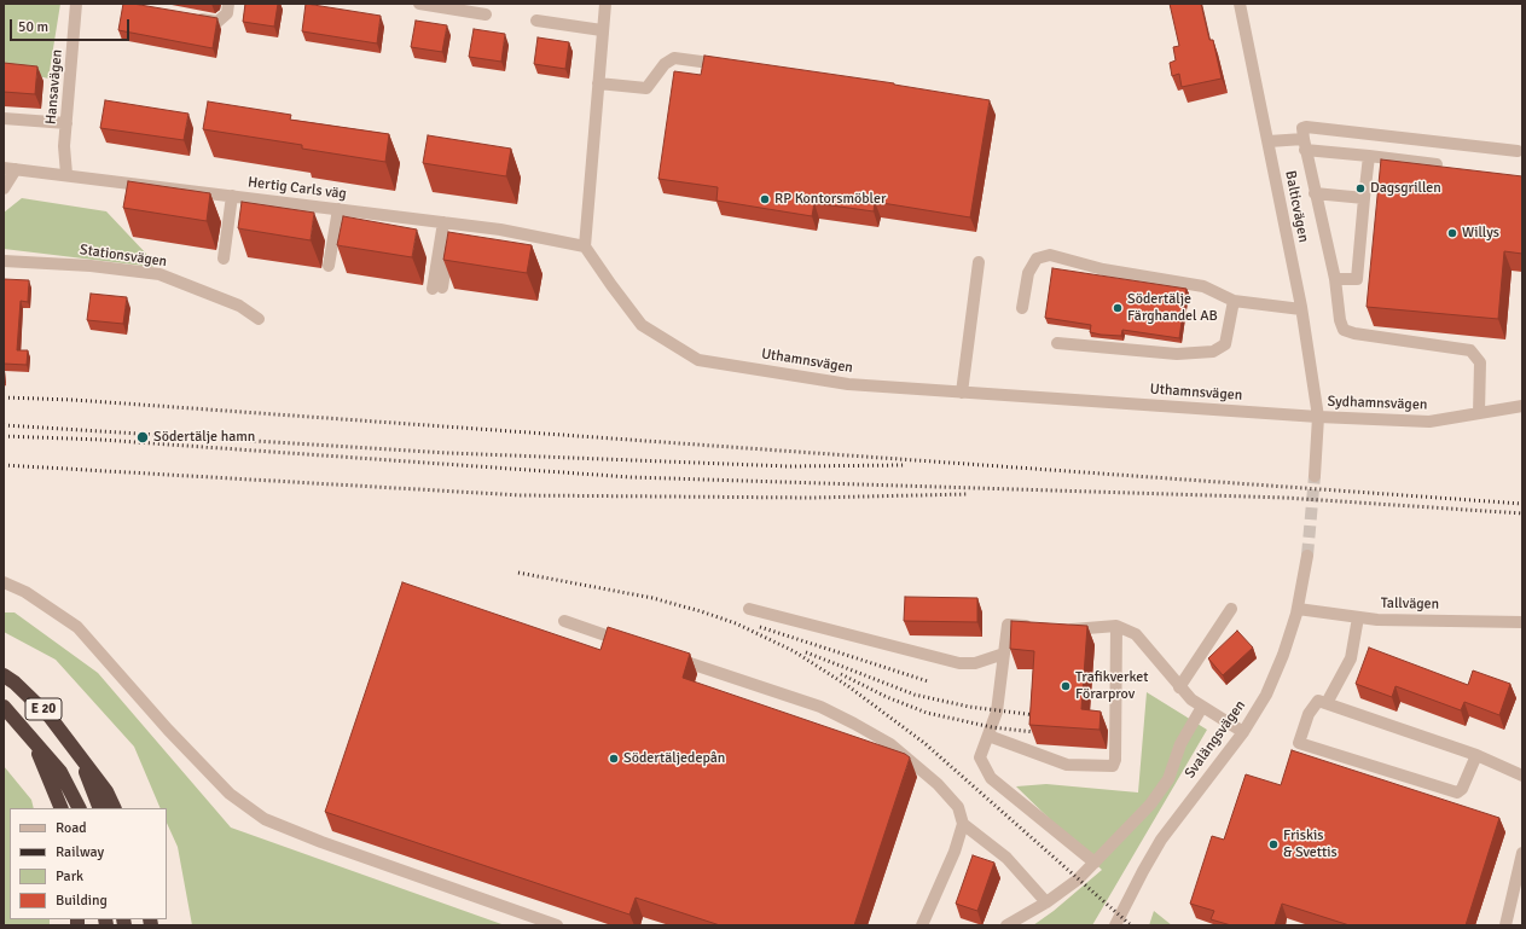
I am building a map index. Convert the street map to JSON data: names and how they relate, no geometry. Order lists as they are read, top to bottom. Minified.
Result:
{"streets":{"highway":["E 20"],"street":["Hansavägen","Hertig Carls väg","Balticvägen","Stationsvägen","Uthamnsvägen","Sydhamnsvägen","Tallvägen","Svalängsvägen"]},"crossings":[["Hansavägen","Hertig Carls väg"],["Hertig Carls väg","Uthamnsvägen"],["Balticvägen","Uthamnsvägen"],["Balticvägen","Sydhamnsvägen"],["Uthamnsvägen","Sydhamnsvägen"],["Tallvägen","Svalängsvägen"]],"places":["Dagsgrillen","RP Kontorsmöbler","Willys","Södertälje Färghandel AB","Södertälje hamn","Trafikverket Förarprov","Södertäljedepån","Friskis & Svettis"],"legend":["Road","Railway","Park","Building"],"scale_bar":"50 m"}
